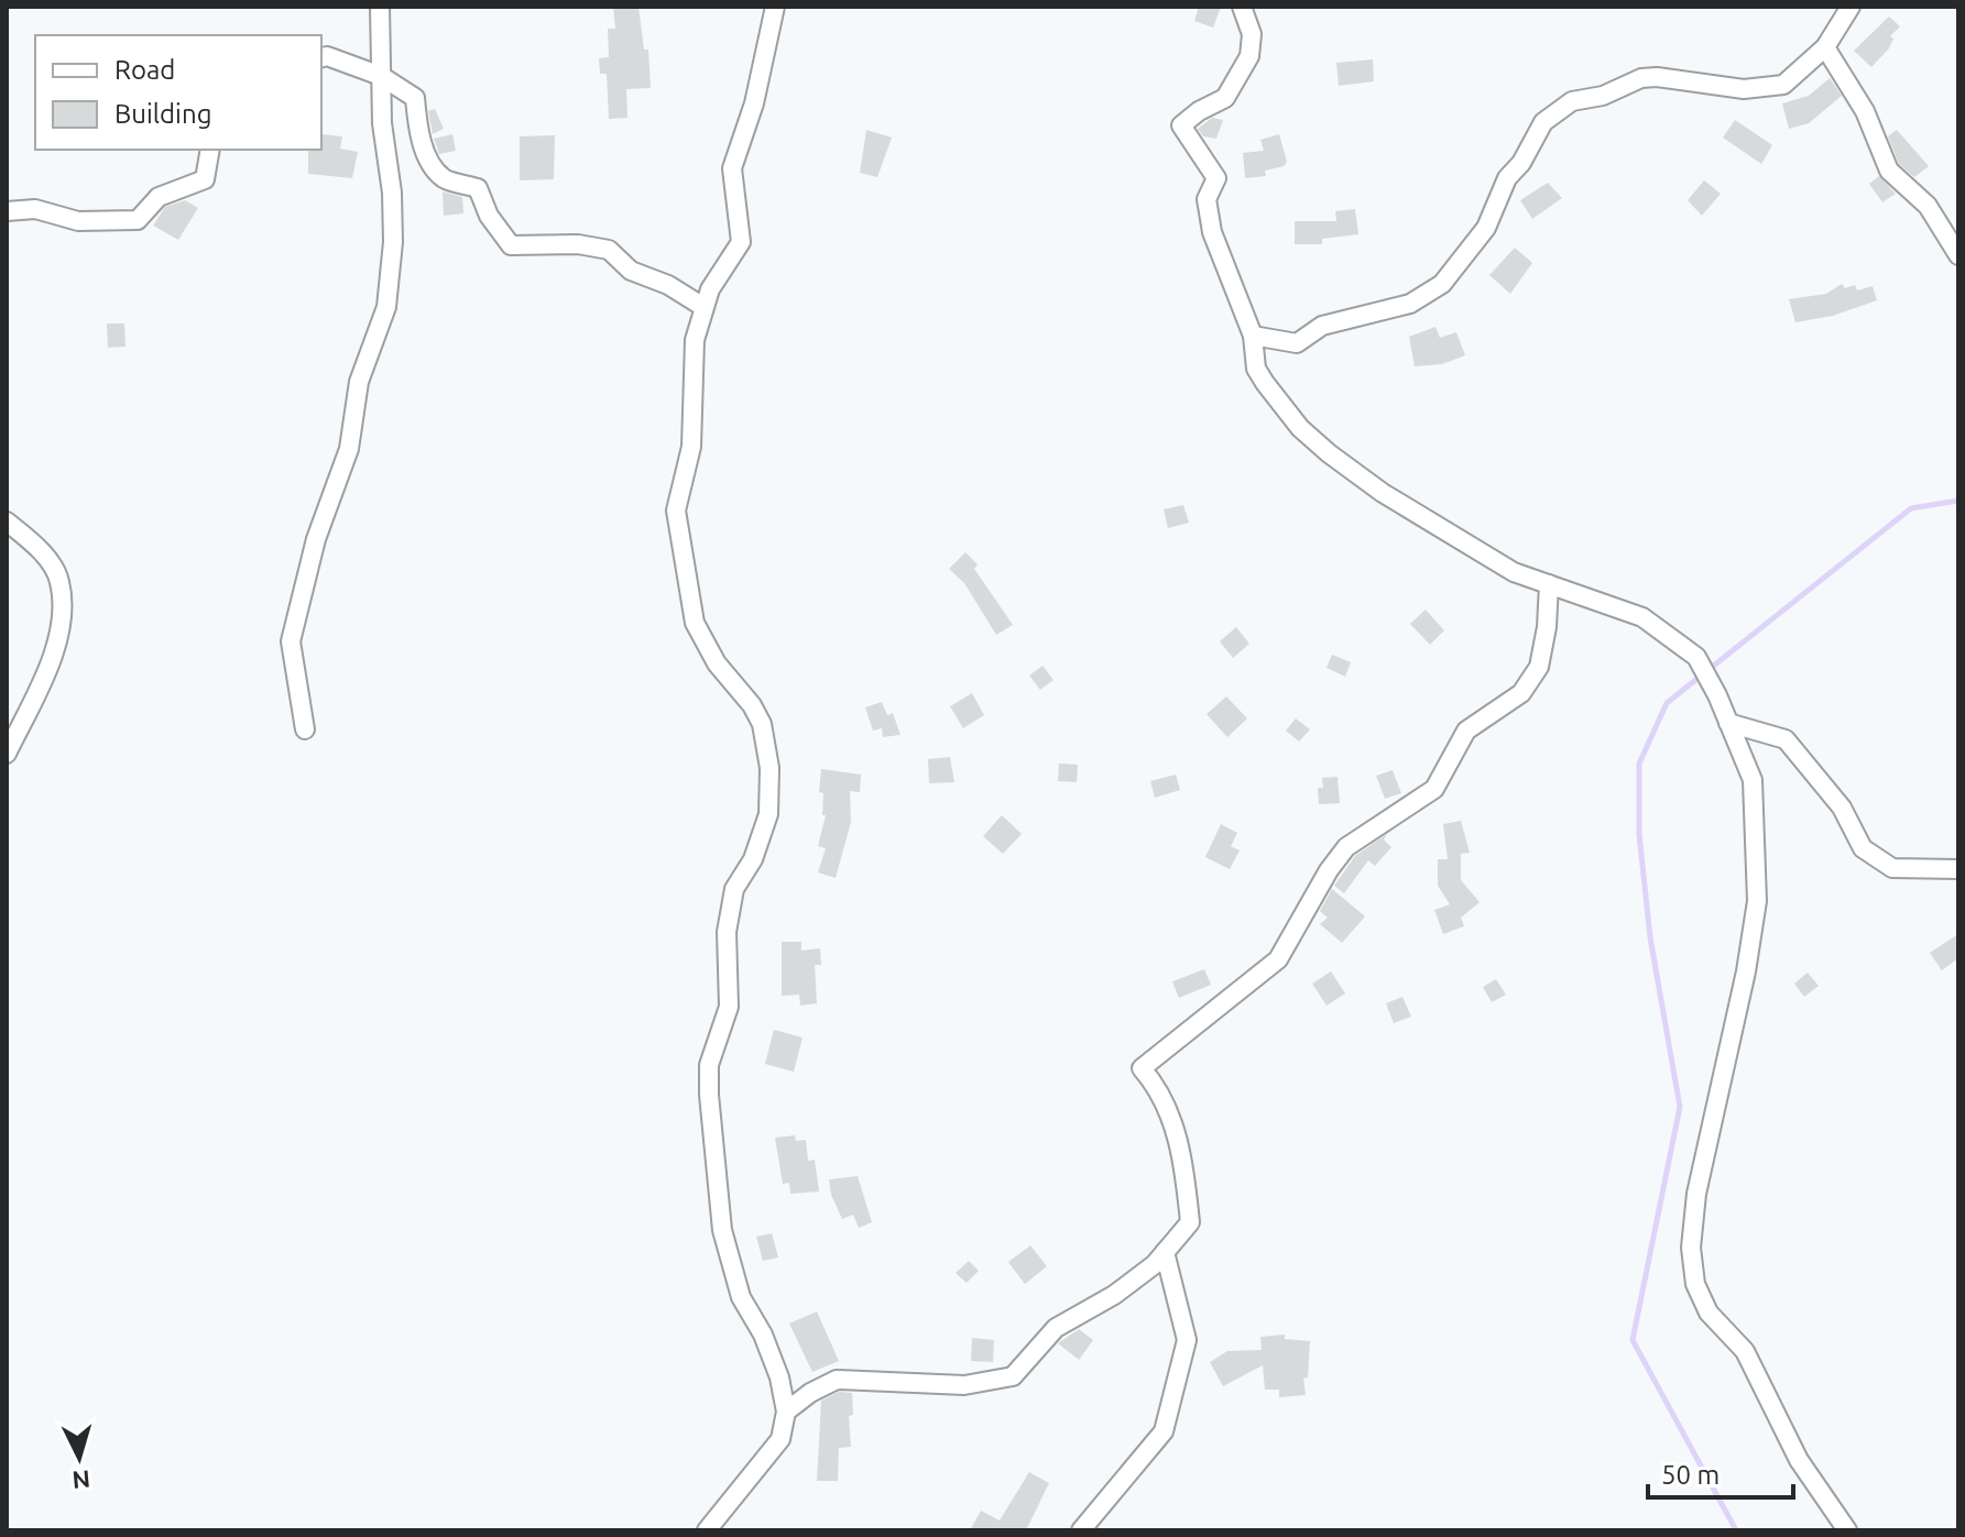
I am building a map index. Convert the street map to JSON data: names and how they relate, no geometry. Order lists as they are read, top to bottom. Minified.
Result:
{"legend":["Road","Building"],"scale_bar":"50 m","north":"bottom"}
